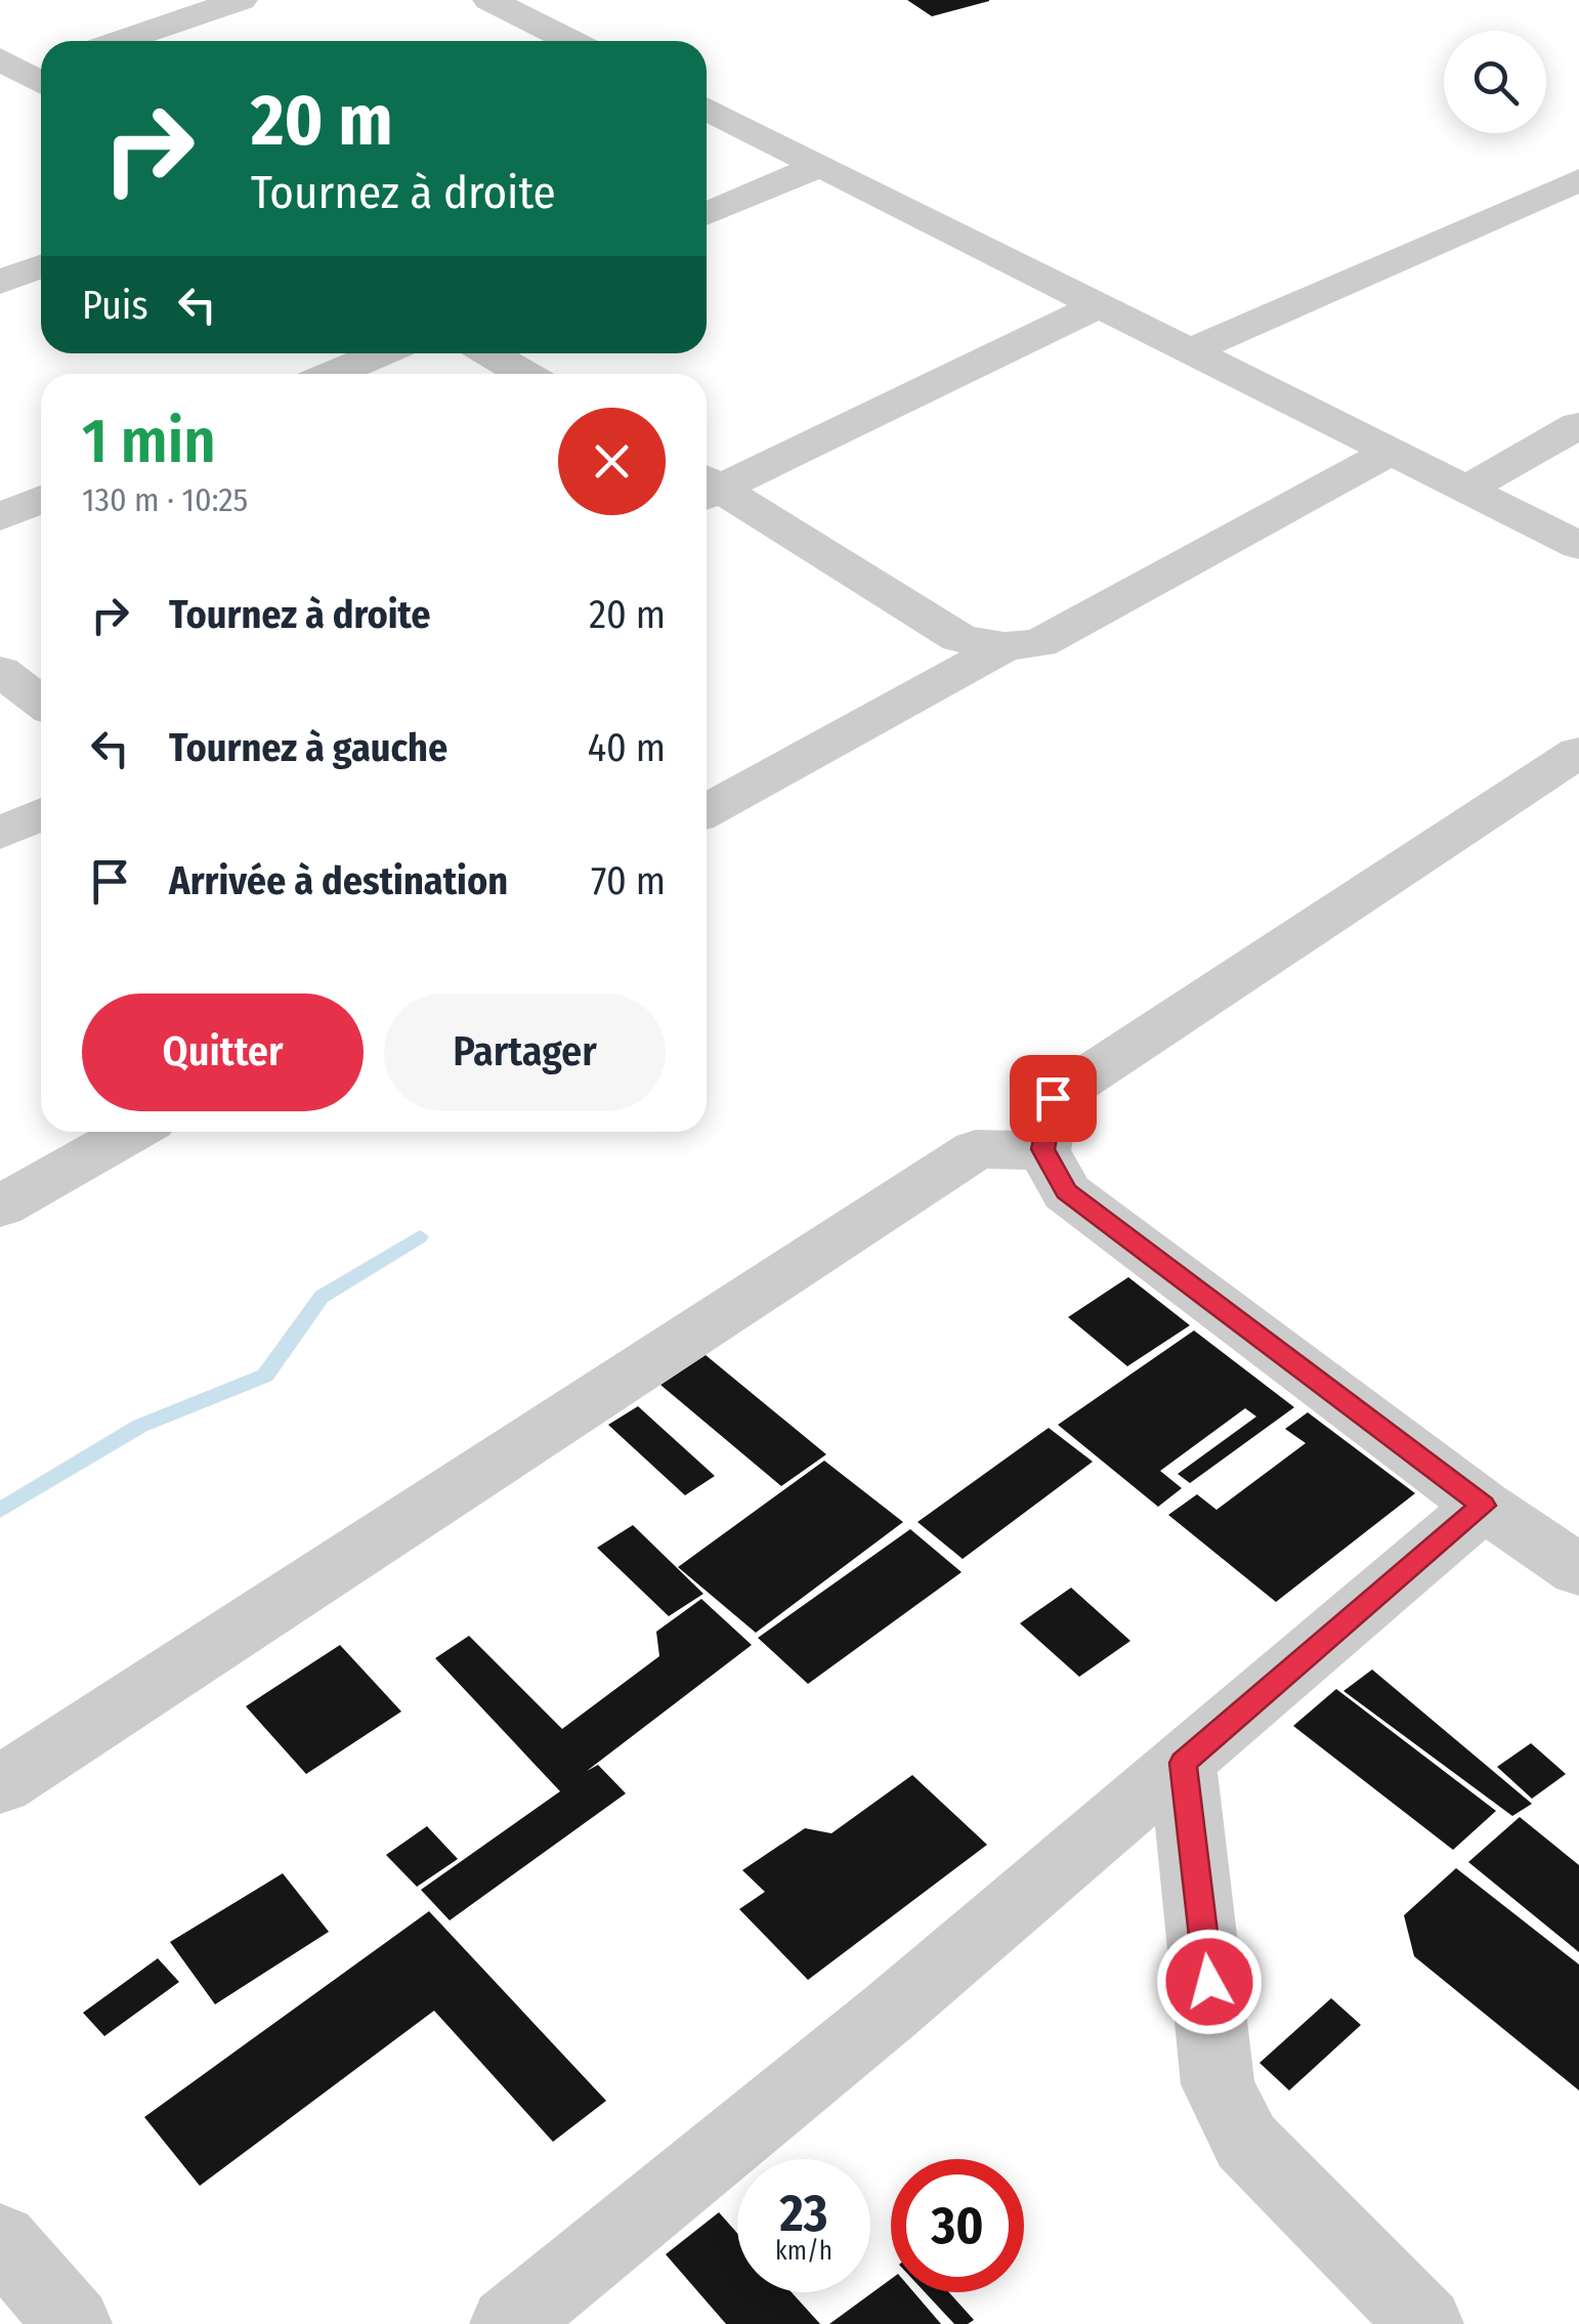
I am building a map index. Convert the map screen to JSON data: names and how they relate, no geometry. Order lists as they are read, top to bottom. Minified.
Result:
{"page":{"turn":["20 m","Tournez à droite"],"then":"Puis","heading":["1 min","130 m · 10:25"],"list":[{"name":"Tournez à droite","value":"20 m"},{"name":"Tournez à gauche","value":"40 m"},{"name":"Arrivée à destination","value":"70 m"}],"buttons":["Quitter","Partager"],"speed":"23 km/h","limit":"30"}}
